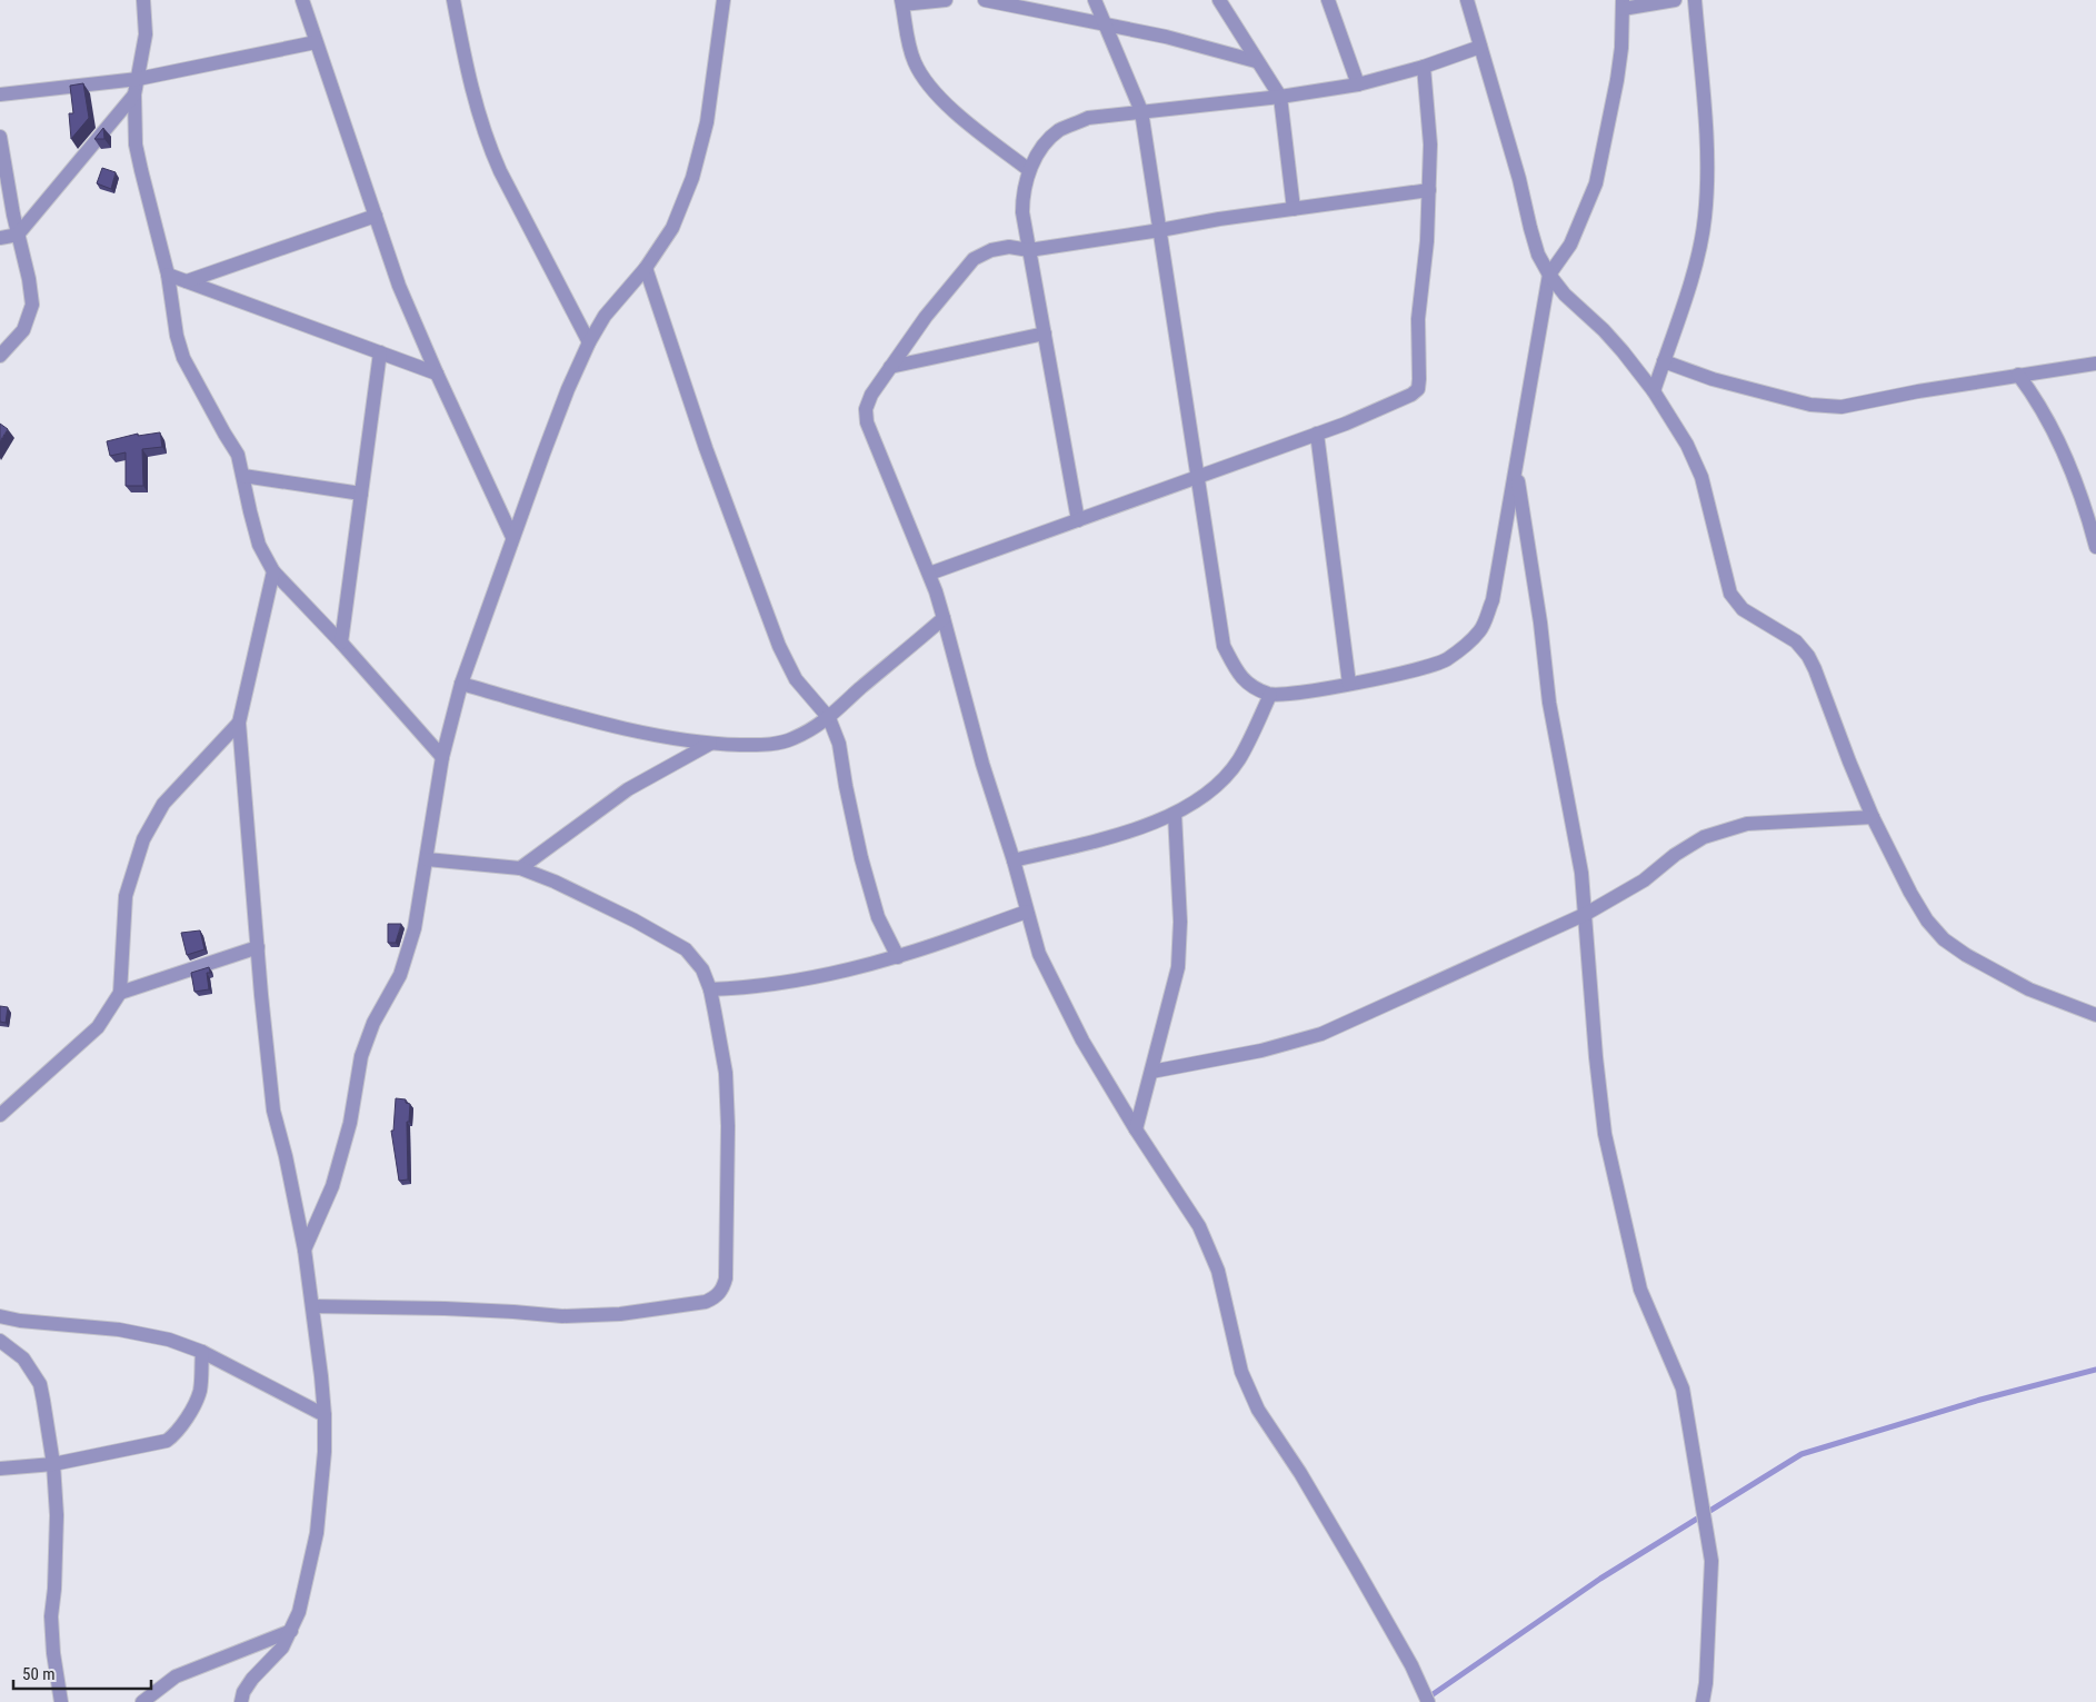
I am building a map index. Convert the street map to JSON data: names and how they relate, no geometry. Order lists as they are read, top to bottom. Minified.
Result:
{"scale_bar":"50 m"}
